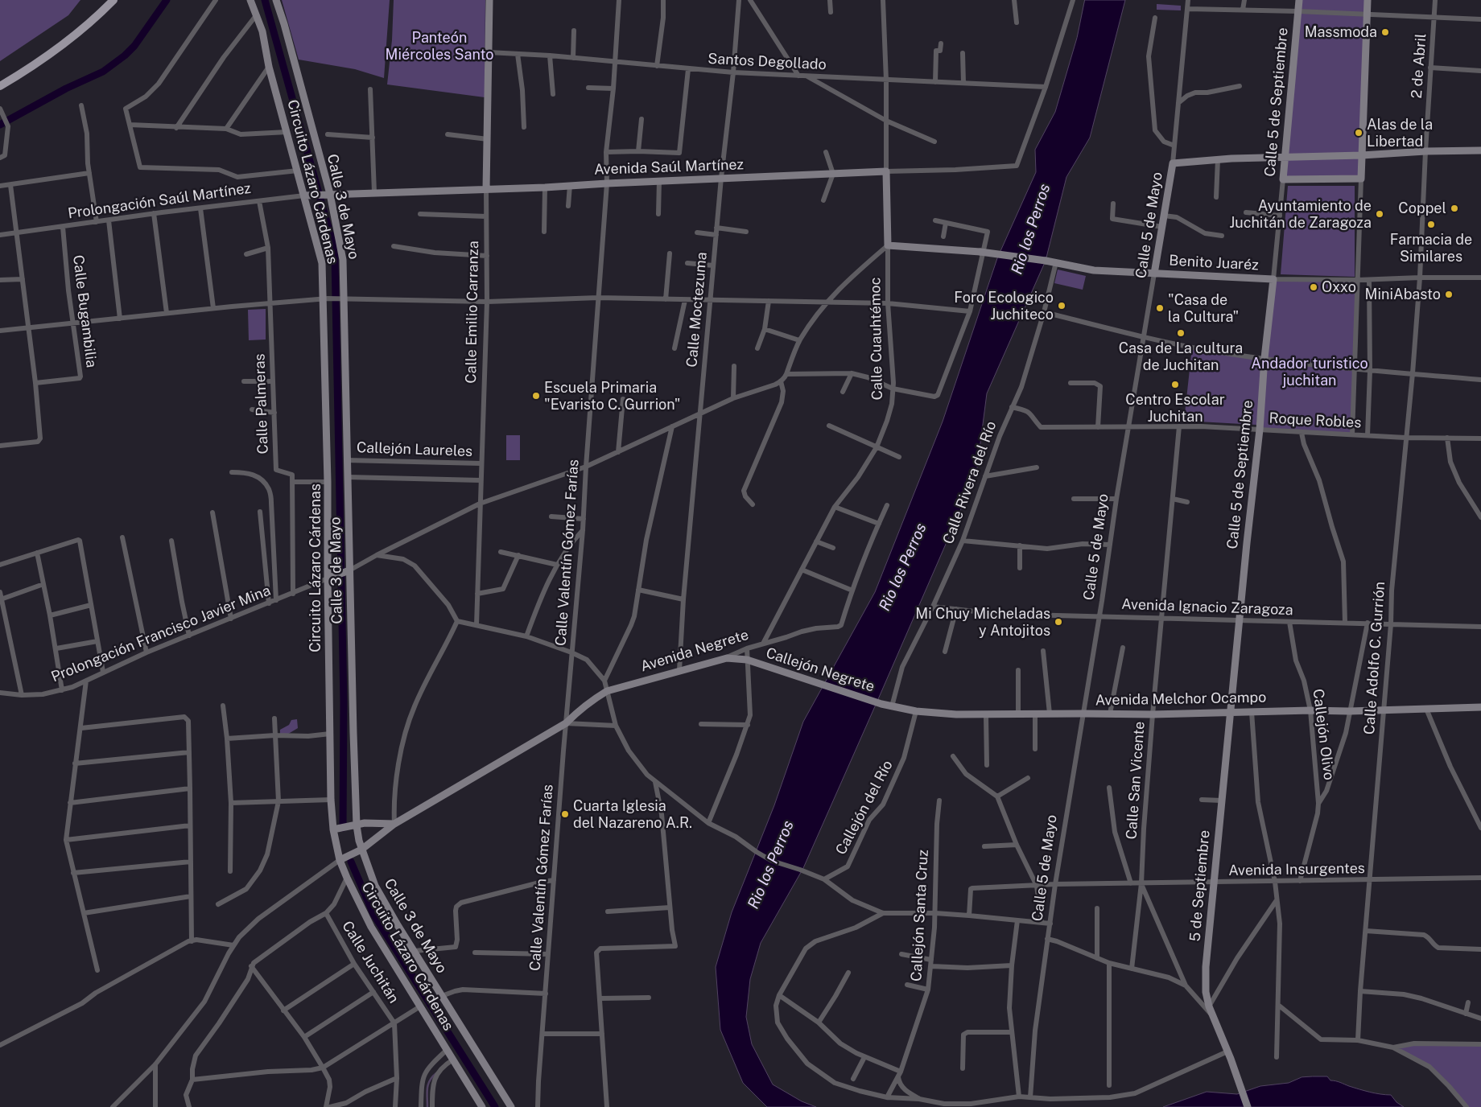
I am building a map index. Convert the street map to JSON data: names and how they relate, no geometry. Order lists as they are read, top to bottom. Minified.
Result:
{"streets":{"street":["Santos Degollado","2 de Abril","Calle 5 de Septiembre","Avenida Saúl Martínez","Circuito Lázaro Cárdenas","Prolongación Saúl Martínez","Calle 3 de Mayo","Calle 5 de Mayo","Benito Juaréz","Calle Moctezuma","Calle Bugambilia","Calle Emilio Carranza","Calle Cuauhtémoc","Calle Palmeras","Roque Robles","Callejón Laureles","Calle Rivera del Río","Calle Valentín Gómez Farías","Avenida Ignacio Zaragoza","Prolongación Francisco Javier Mina","Avenida Negrete","Calle Adolfo C. Gurrión","Callejón Negrete","Avenida Melchor Ocampo","Callejón Olivo","Calle San Vicente","Callejón del Río","Avenida Insurgentes","5 de Septiembre","Callejón Santa Cruz","Calle Juchitán"]},"crossings":[["Santos Degollado","Avenida Saúl Martínez"],["Santos Degollado","Calle Moctezuma"],["Santos Degollado","Calle Emilio Carranza"],["Santos Degollado","Calle Cuauhtémoc"],["Santos Degollado","Calle Valentín Gómez Farías"],["2 de Abril","Benito Juaréz"],["2 de Abril","Calle Adolfo C. Gurrión"],["Calle 5 de Septiembre","Benito Juaréz"],["Calle 5 de Septiembre","Roque Robles"],["Calle 5 de Septiembre","Avenida Ignacio Zaragoza"],["Calle 5 de Septiembre","Avenida Melchor Ocampo"],["Calle 5 de Septiembre","5 de Septiembre"],["Avenida Saúl Martínez","Prolongación Saúl Martínez"],["Avenida Saúl Martínez","Calle 3 de Mayo"],["Avenida Saúl Martínez","Calle Moctezuma"],["Avenida Saúl Martínez","Calle Emilio Carranza"],["Avenida Saúl Martínez","Calle Cuauhtémoc"],["Avenida Saúl Martínez","Calle Valentín Gómez Farías"],["Circuito Lázaro Cárdenas","Prolongación Saúl Martínez"],["Circuito Lázaro Cárdenas","Prolongación Francisco Javier Mina"],["Circuito Lázaro Cárdenas","Avenida Negrete"],["Prolongación Saúl Martínez","Calle 3 de Mayo"],["Prolongación Saúl Martínez","Calle Bugambilia"],["Prolongación Saúl Martínez","Calle Palmeras"],["Calle 3 de Mayo","Callejón Laureles"],["Calle 3 de Mayo","Avenida Negrete"],["Calle 5 de Mayo","Benito Juaréz"],["Calle 5 de Mayo","Roque Robles"],["Calle 5 de Mayo","Avenida Ignacio Zaragoza"],["Calle 5 de Mayo","Avenida Melchor Ocampo"],["Calle 5 de Mayo","Avenida Insurgentes"],["Benito Juaréz","Calle Cuauhtémoc"],["Benito Juaréz","Calle Rivera del Río"],["Benito Juaréz","Calle Adolfo C. Gurrión"],["Calle Moctezuma","Avenida Negrete"],["Calle Emilio Carranza","Callejón Laureles"],["Calle Cuauhtémoc","Avenida Negrete"],["Roque Robles","Calle Rivera del Río"],["Roque Robles","Calle Adolfo C. Gurrión"],["Roque Robles","Calle San Vicente"],["Calle Rivera del Río","Avenida Ignacio Zaragoza"],["Calle Rivera del Río","Avenida Melchor Ocampo"],["Calle Valentín Gómez Farías","Avenida Negrete"],["Avenida Ignacio Zaragoza","Calle Adolfo C. Gurrión"],["Avenida Ignacio Zaragoza","Callejón Olivo"],["Avenida Ignacio Zaragoza","Calle San Vicente"],["Avenida Negrete","Callejón Negrete"],["Calle Adolfo C. Gurrión","Avenida Melchor Ocampo"],["Calle Adolfo C. Gurrión","Avenida Insurgentes"],["Callejón Negrete","Avenida Melchor Ocampo"],["Avenida Melchor Ocampo","Callejón Olivo"],["Avenida Melchor Ocampo","Calle San Vicente"],["Avenida Melchor Ocampo","Callejón del Río"],["Avenida Melchor Ocampo","5 de Septiembre"],["Calle San Vicente","Avenida Insurgentes"],["Avenida Insurgentes","5 de Septiembre"]],"water":["Rio los Perros"],"parks":["Panteón Miércoles Santo","Andador turistico juchitan"],"places":["Massmoda","Alas de la Libertad","Coppel","Ayuntamiento de Juchitán de Zaragoza","Farmacia de Similares","Oxxo","MiniAbasto","Foro Ecologico Juchiteco","\"Casa de la Cultura\"","Casa de La cultura de Juchitan","Centro Escolar Juchitan","Escuela Primaria \"Evaristo C. Gurrion\"","Mi Chuy Micheladas y Antojitos","Cuarta Iglesia del Nazareno A.R."]}
